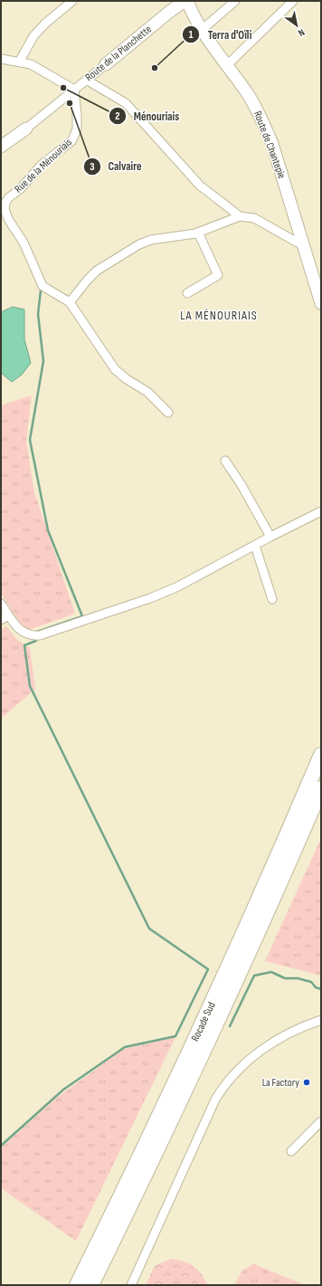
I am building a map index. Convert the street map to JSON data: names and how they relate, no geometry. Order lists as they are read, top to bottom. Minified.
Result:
{"streets":{"highway":["Rocade Sud"],"street":["Route de la Planchette","Route de Chantepie","Rue de la Ménouriais"]},"crossings":[["Route de la Planchette","Route de Chantepie"],["Route de la Planchette","Rue de la Ménouriais"]],"districts":["LA MÉNOURIAIS"],"places":["Terra d'Oïli","Ménouriais","Calvaire","La Factory"],"north":"bottom right"}
